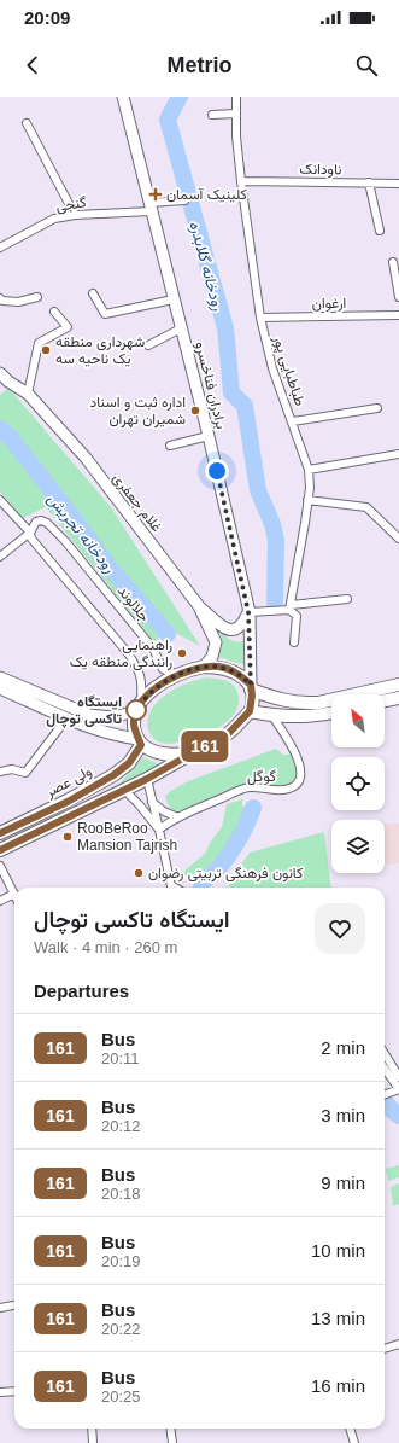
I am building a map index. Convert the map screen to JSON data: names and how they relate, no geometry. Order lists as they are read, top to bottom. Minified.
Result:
{"streets":{"main road":["برادران فناخسرو","غلام جعفری","ولی عصر"],"street":["ناودانک","گنجی","ارغوان","طباطبایی پور","جلالوند","گوگل"]},"crossings":[["ناودانک","طباطبایی پور"],["گنجی","برادران فناخسرو"],["ارغوان","طباطبایی پور"],["برادران فناخسرو","غلام جعفری"],["برادران فناخسرو","جلالوند"],["برادران فناخسرو","ولی عصر"],["غلام جعفری","جلالوند"],["غلام جعفری","ولی عصر"],["جلالوند","ولی عصر"]],"water":["رودخانه گلابدره","رودخانه تجریش"],"places":{"health":["کلینیک آسمان"],"other":["شهرداری منطقه یک ناحیه سه","اداره ثبت و اسناد شمیران تهران","راهنمایی رانندگی منطقه یک","ایستگاه تاکسی توچال","RooBeRoo Mansion Tajrish","کانون فرهنگی تربیتی رضوان"]},"lines":["bus line 161"],"north":"top left","page":{"status":"20:09","header":"Metrio","on_map":"161","heading":[["ایستگاه تاکسی توچال","Walk · 4 min · 260 m"],"Departures"],"list":[{"mark":"161","name":"Bus","note":"20:11","value":"2 min"},{"mark":"161","name":"Bus","note":"20:12","value":"3 min"},{"mark":"161","name":"Bus","note":"20:18","value":"9 min"},{"mark":"161","name":"Bus","note":"20:19","value":"10 min"},{"mark":"161","name":"Bus","note":"20:22","value":"13 min"},{"mark":"161","name":"Bus","note":"20:25","value":"16 min"}]}}
